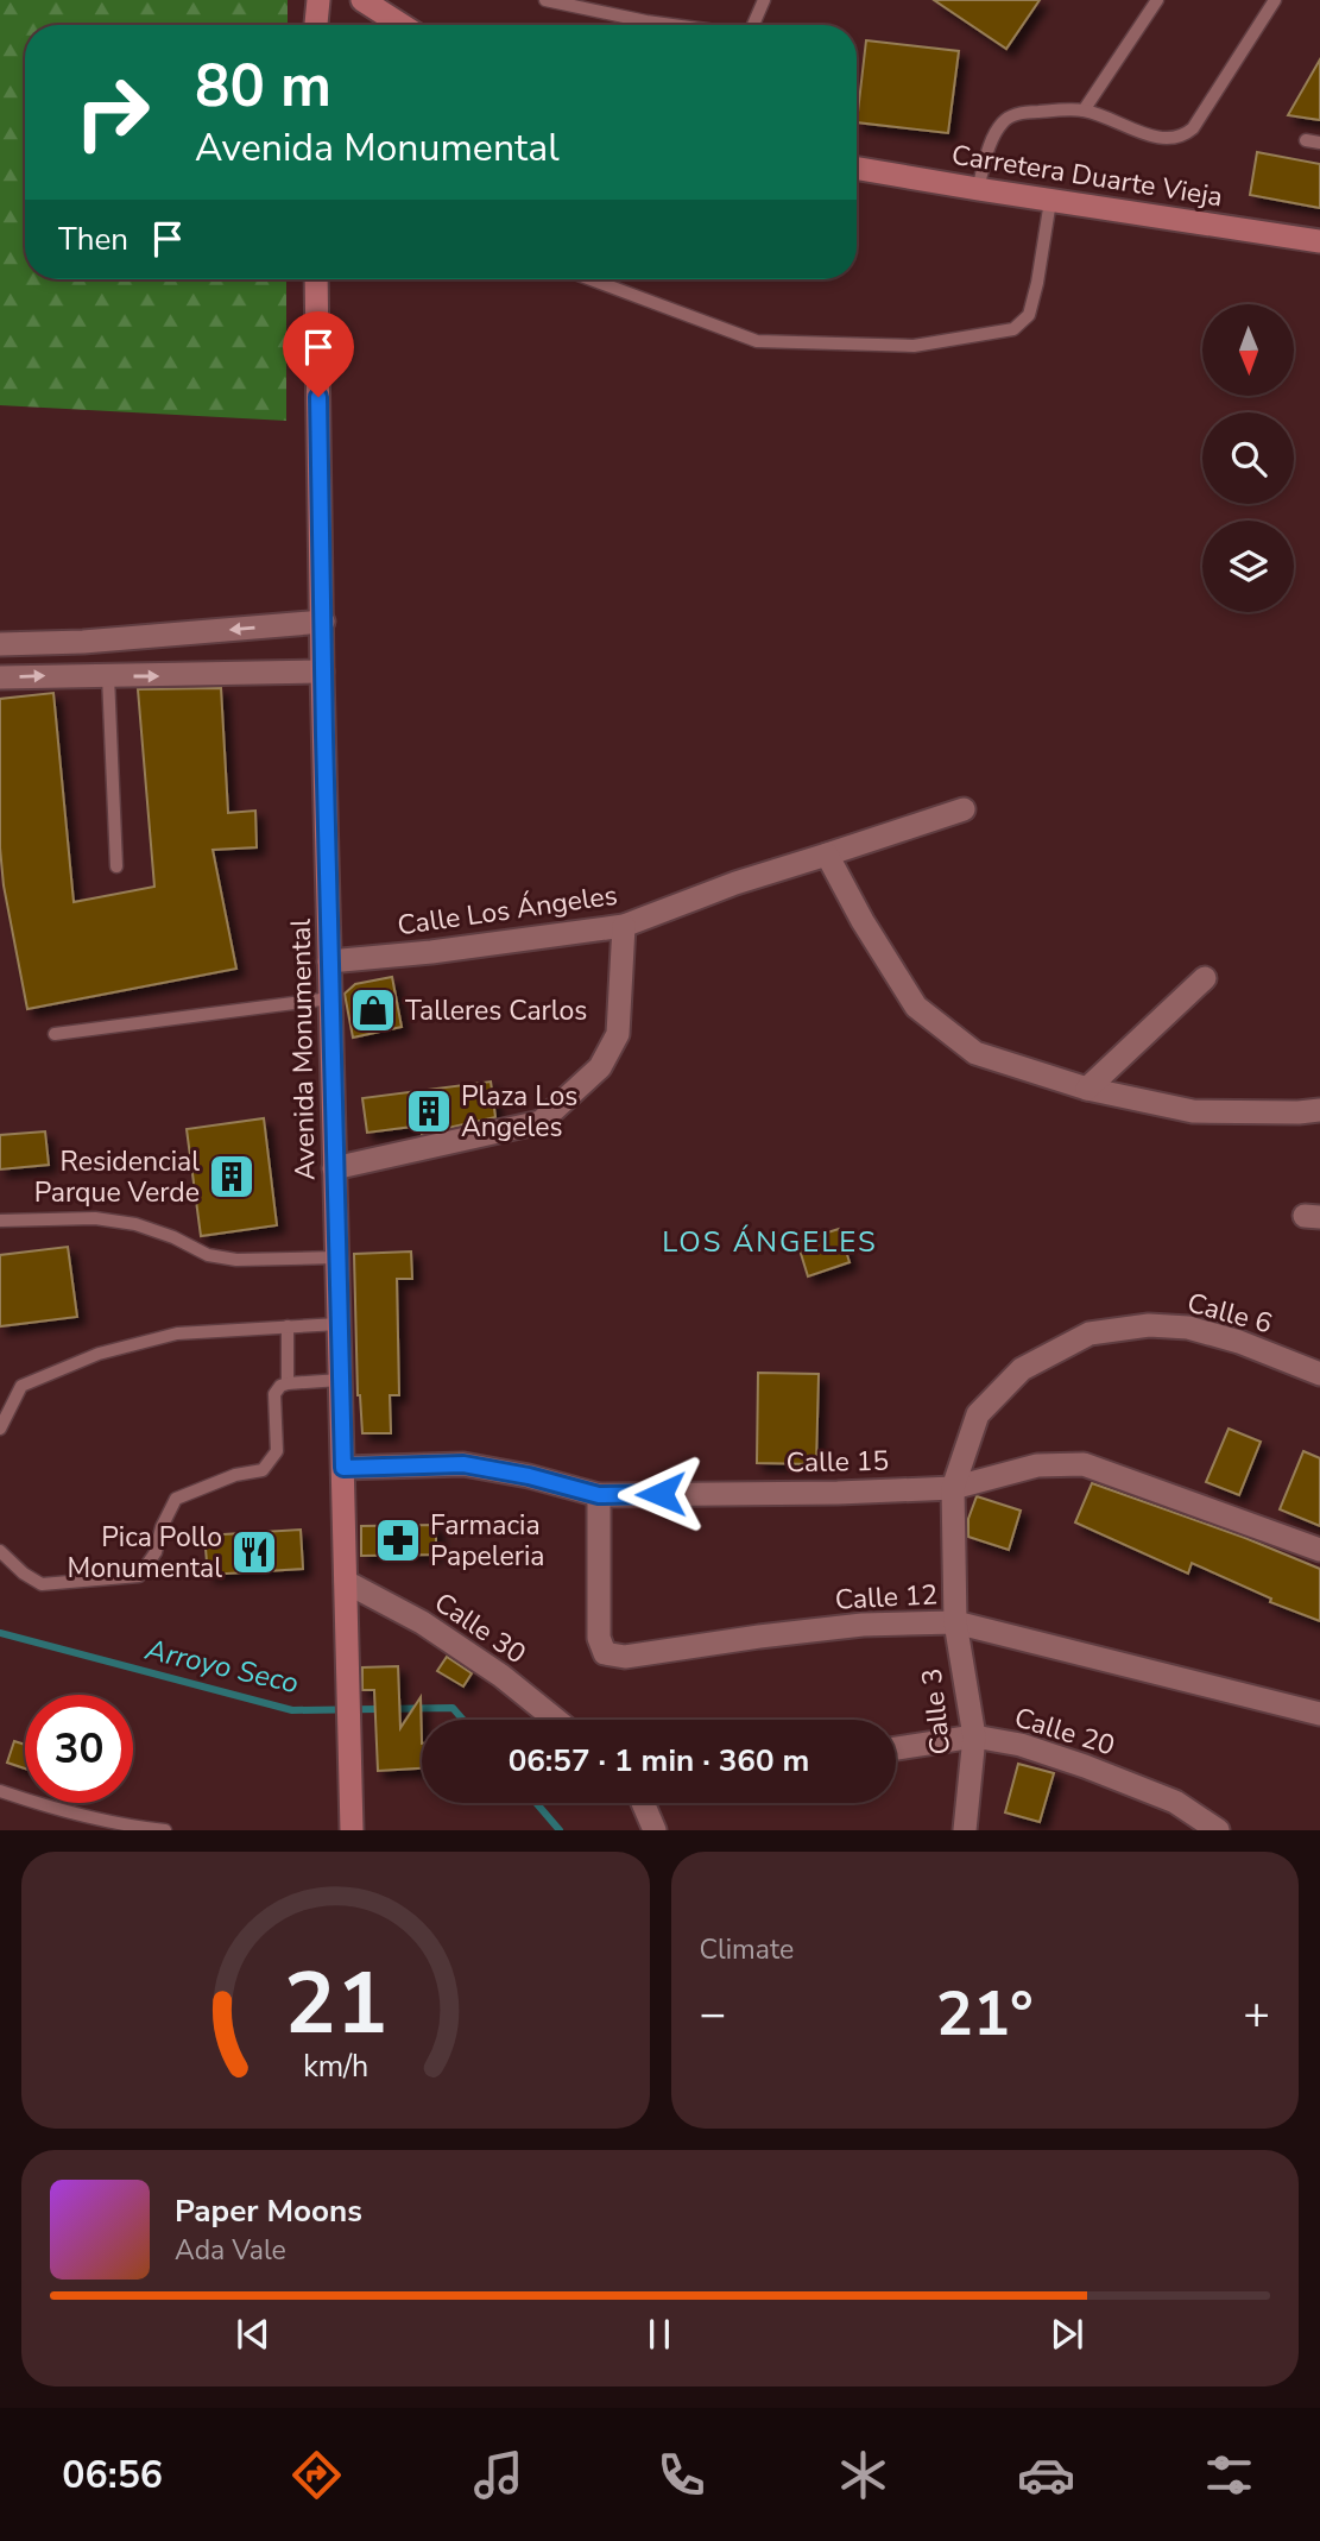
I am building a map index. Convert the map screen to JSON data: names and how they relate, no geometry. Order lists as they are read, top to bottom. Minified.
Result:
{"streets":{"main road":["Carretera Duarte Vieja","Avenida Monumental"],"street":["Calle Los Ángeles","Calle 6","Calle 15","Calle 12","Calle 30","Calle 3","Calle 20"]},"crossings":[["Calle Los Ángeles","Avenida Monumental"],["Avenida Monumental","Calle 15"],["Avenida Monumental","Calle 30"],["Calle 6","Calle 15"],["Calle 6","Calle 3"],["Calle 15","Calle 12"],["Calle 15","Calle 3"],["Calle 12","Calle 3"],["Calle 3","Calle 20"]],"districts":["LOS ÁNGELES"],"water":["Arroyo Seco"],"places":{"shop":["Talleres Carlos"],"building":["Plaza Los Angeles","Residencial Parque Verde"],"pharmacy":["Farmacia Papeleria"],"restaurant":["Pica Pollo Monumental"]},"north":"bottom","page":{"turn":["80 m","Avenida Monumental"],"then":"Then","limit":"30","trip":"06:57 · 1 min · 360 m","tile":"Climate","heat":["−","21°","+"],"song":["Paper Moons","Ada Vale"],"tabs":"06:56","gauge":["21","km/h"]}}
